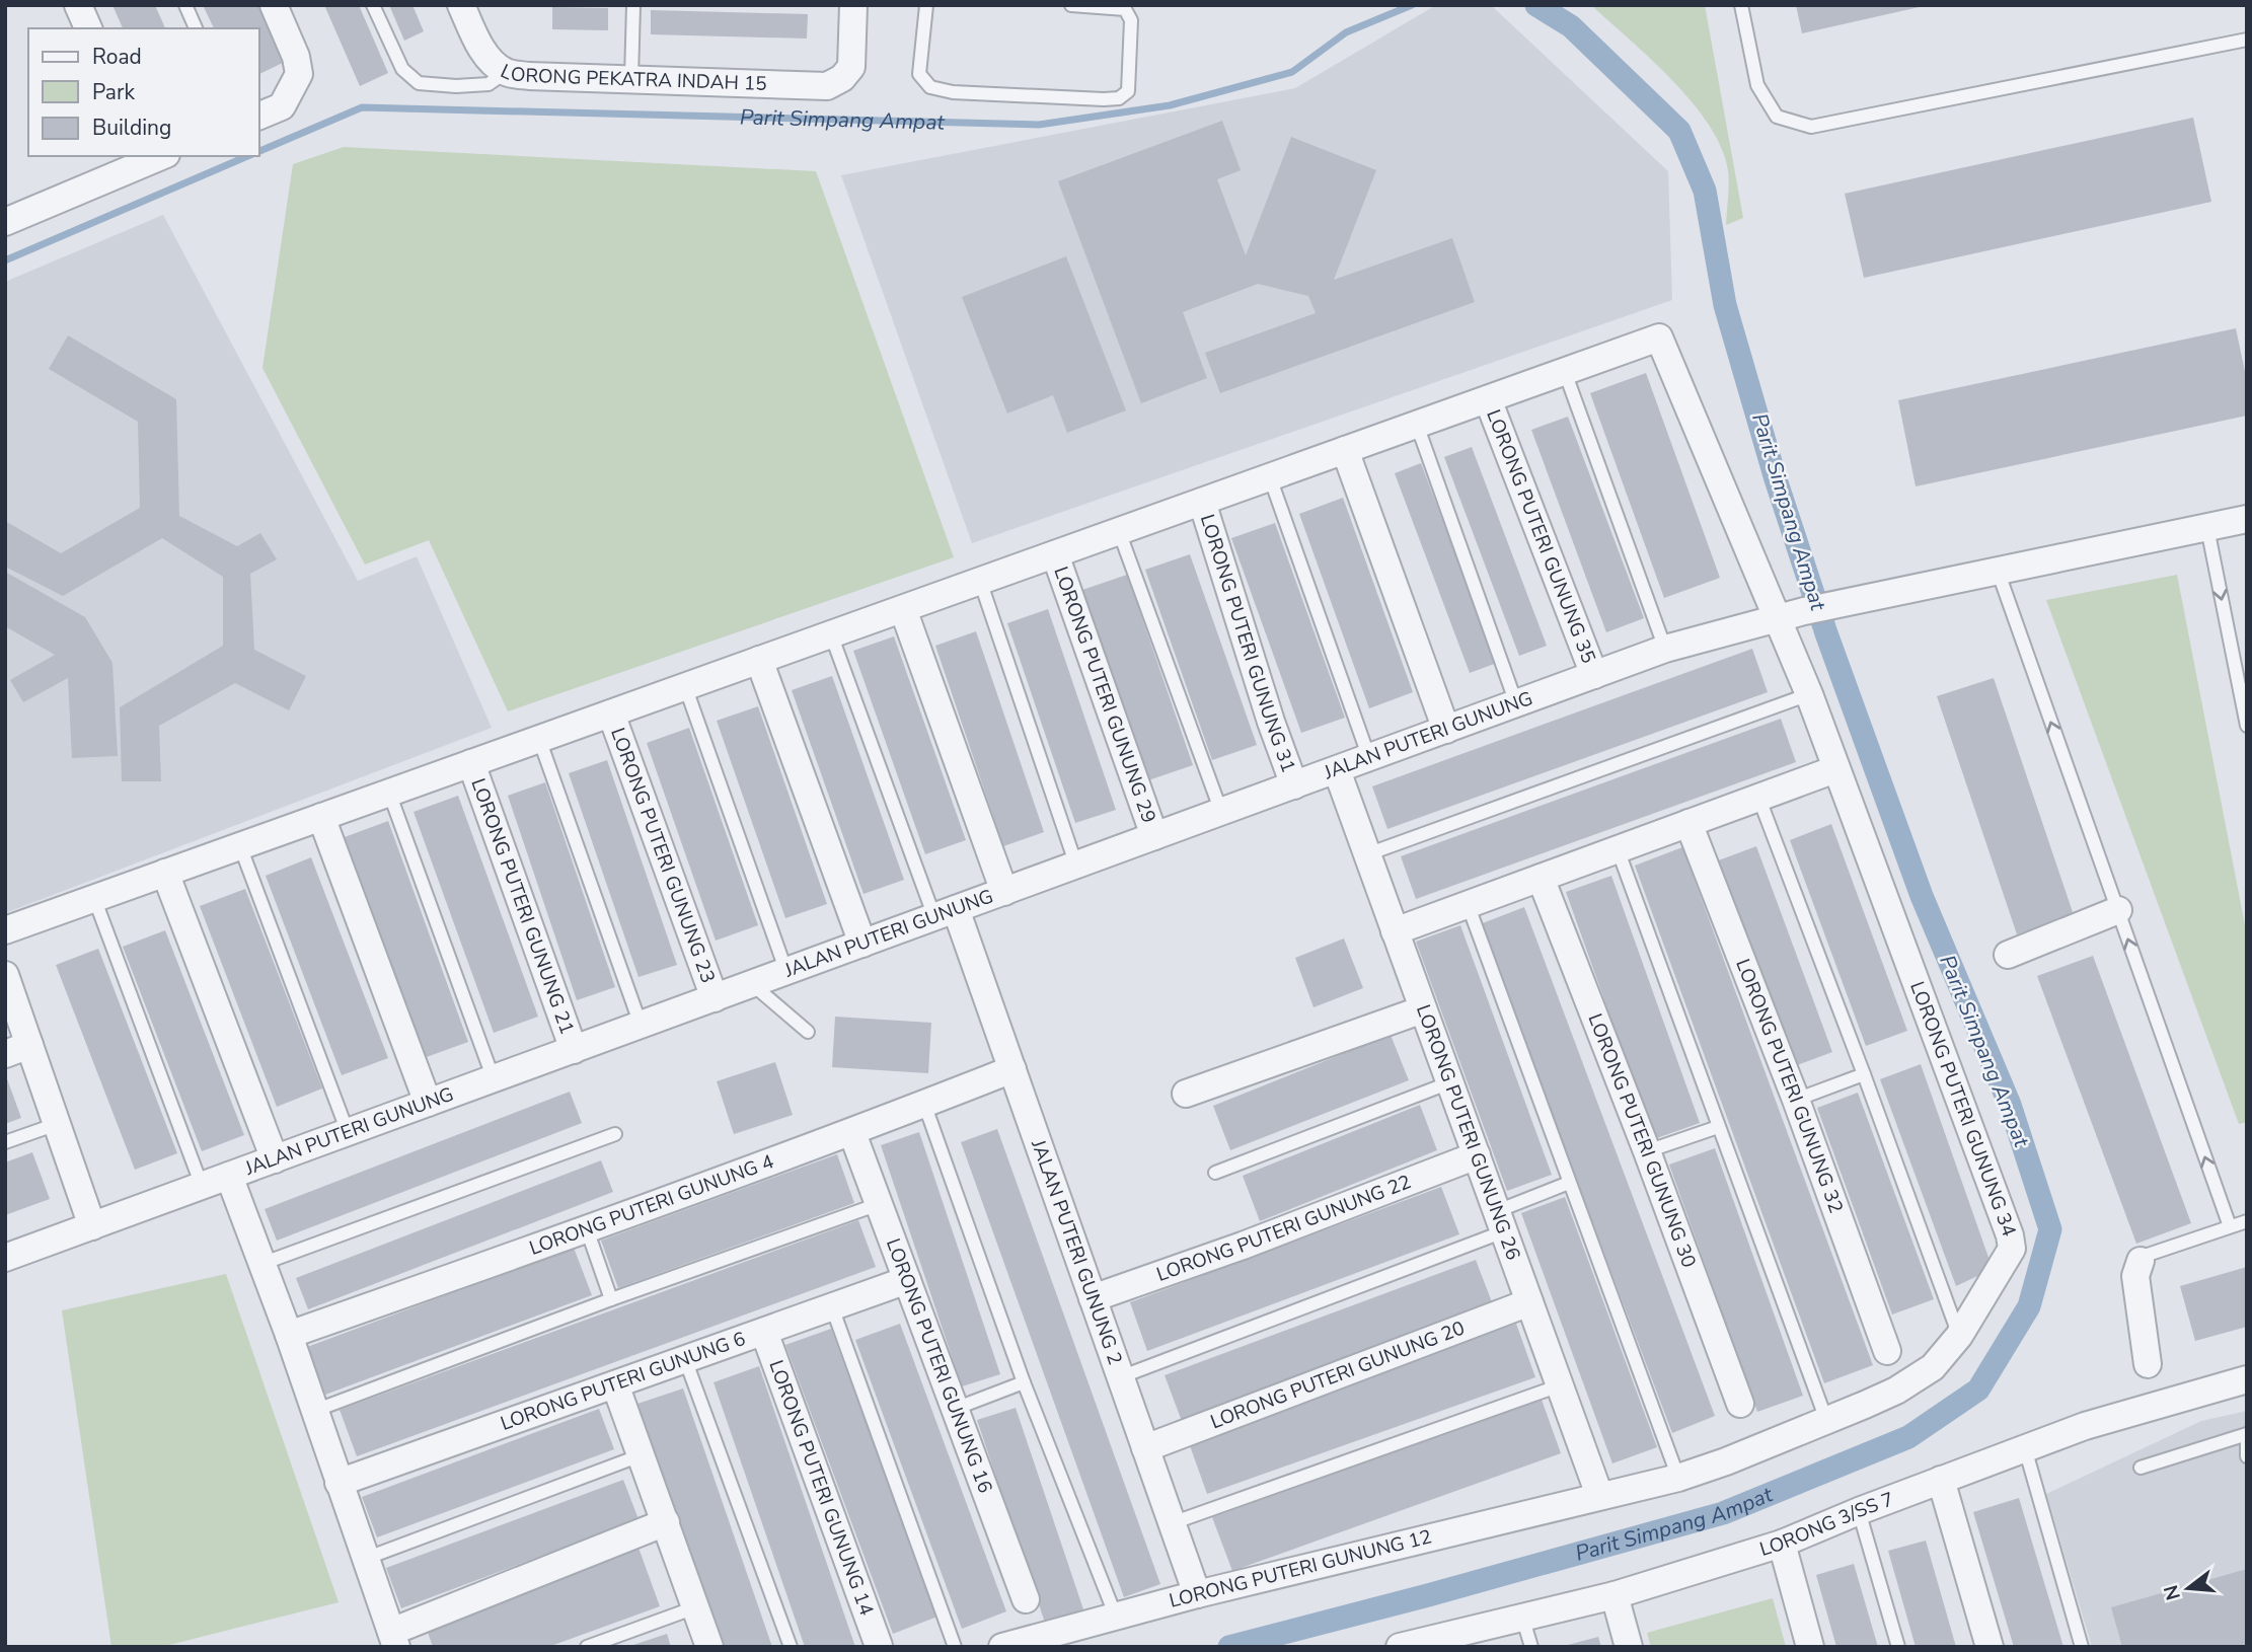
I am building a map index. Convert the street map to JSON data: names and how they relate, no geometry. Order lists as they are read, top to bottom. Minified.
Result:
{"streets":{"street":["LORONG PEKATRA INDAH 15","LORONG PUTERI GUNUNG 35","LORONG PUTERI GUNUNG 31","LORONG PUTERI GUNUNG 29","JALAN PUTERI GUNUNG","LORONG PUTERI GUNUNG 23","LORONG PUTERI GUNUNG 21","LORONG PUTERI GUNUNG 32","LORONG PUTERI GUNUNG 34","LORONG PUTERI GUNUNG 26","LORONG PUTERI GUNUNG 30","LORONG PUTERI GUNUNG 4","LORONG PUTERI GUNUNG 22","JALAN PUTERI GUNUNG 2","LORONG PUTERI GUNUNG 16","LORONG PUTERI GUNUNG 20","LORONG PUTERI GUNUNG 6","LORONG PUTERI GUNUNG 14","LORONG 3/SS 7","LORONG PUTERI GUNUNG 12"]},"crossings":[["LORONG PUTERI GUNUNG 35","JALAN PUTERI GUNUNG"],["LORONG PUTERI GUNUNG 31","JALAN PUTERI GUNUNG"],["LORONG PUTERI GUNUNG 29","JALAN PUTERI GUNUNG"],["JALAN PUTERI GUNUNG","LORONG PUTERI GUNUNG 23"],["JALAN PUTERI GUNUNG","LORONG PUTERI GUNUNG 21"],["JALAN PUTERI GUNUNG","LORONG PUTERI GUNUNG 34"],["JALAN PUTERI GUNUNG","LORONG PUTERI GUNUNG 26"],["JALAN PUTERI GUNUNG","JALAN PUTERI GUNUNG 2"],["LORONG PUTERI GUNUNG 34","LORONG PUTERI GUNUNG 26"],["LORONG PUTERI GUNUNG 34","LORONG PUTERI GUNUNG 12"],["LORONG PUTERI GUNUNG 26","LORONG PUTERI GUNUNG 22"],["LORONG PUTERI GUNUNG 26","LORONG PUTERI GUNUNG 20"],["LORONG PUTERI GUNUNG 26","LORONG PUTERI GUNUNG 12"],["LORONG PUTERI GUNUNG 4","JALAN PUTERI GUNUNG 2"],["LORONG PUTERI GUNUNG 4","LORONG PUTERI GUNUNG 16"],["LORONG PUTERI GUNUNG 22","JALAN PUTERI GUNUNG 2"],["JALAN PUTERI GUNUNG 2","LORONG PUTERI GUNUNG 20"],["JALAN PUTERI GUNUNG 2","LORONG PUTERI GUNUNG 12"],["LORONG PUTERI GUNUNG 16","LORONG PUTERI GUNUNG 6"],["LORONG PUTERI GUNUNG 6","LORONG PUTERI GUNUNG 14"]],"water":["Parit Simpang Ampat"],"legend":["Road","Park","Building"],"north":"left"}
